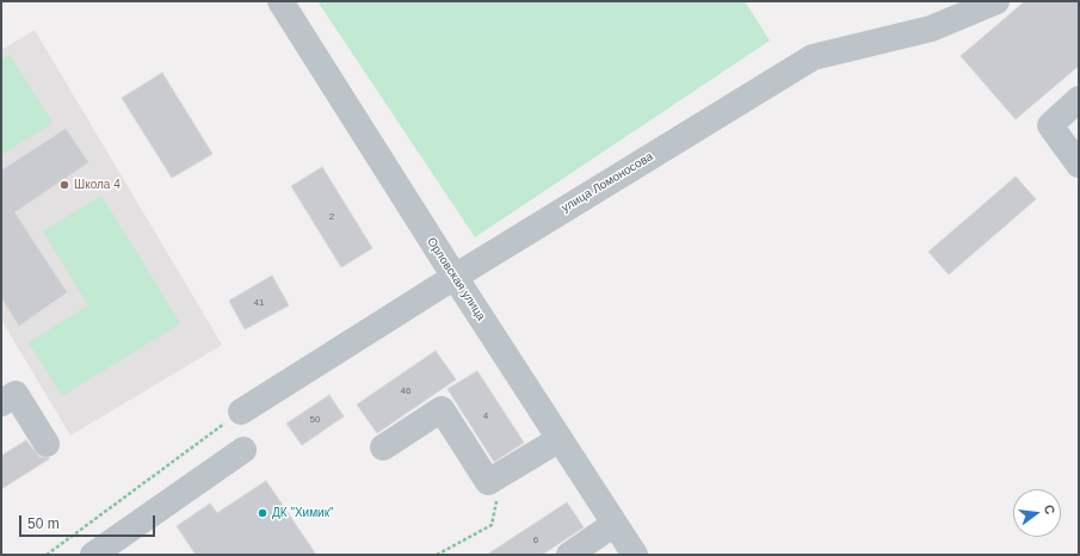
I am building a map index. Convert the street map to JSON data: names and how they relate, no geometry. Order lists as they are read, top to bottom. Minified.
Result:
{"streets":{"street":["улица Ломоносова","Орловская улица"]},"crossings":[["улица Ломоносова","Орловская улица"]],"places":["Школа 4","ДК \"Химик\""],"house_numbers":["2","41","46","4","50","6"],"scale_bar":"50 m","north":"right"}
